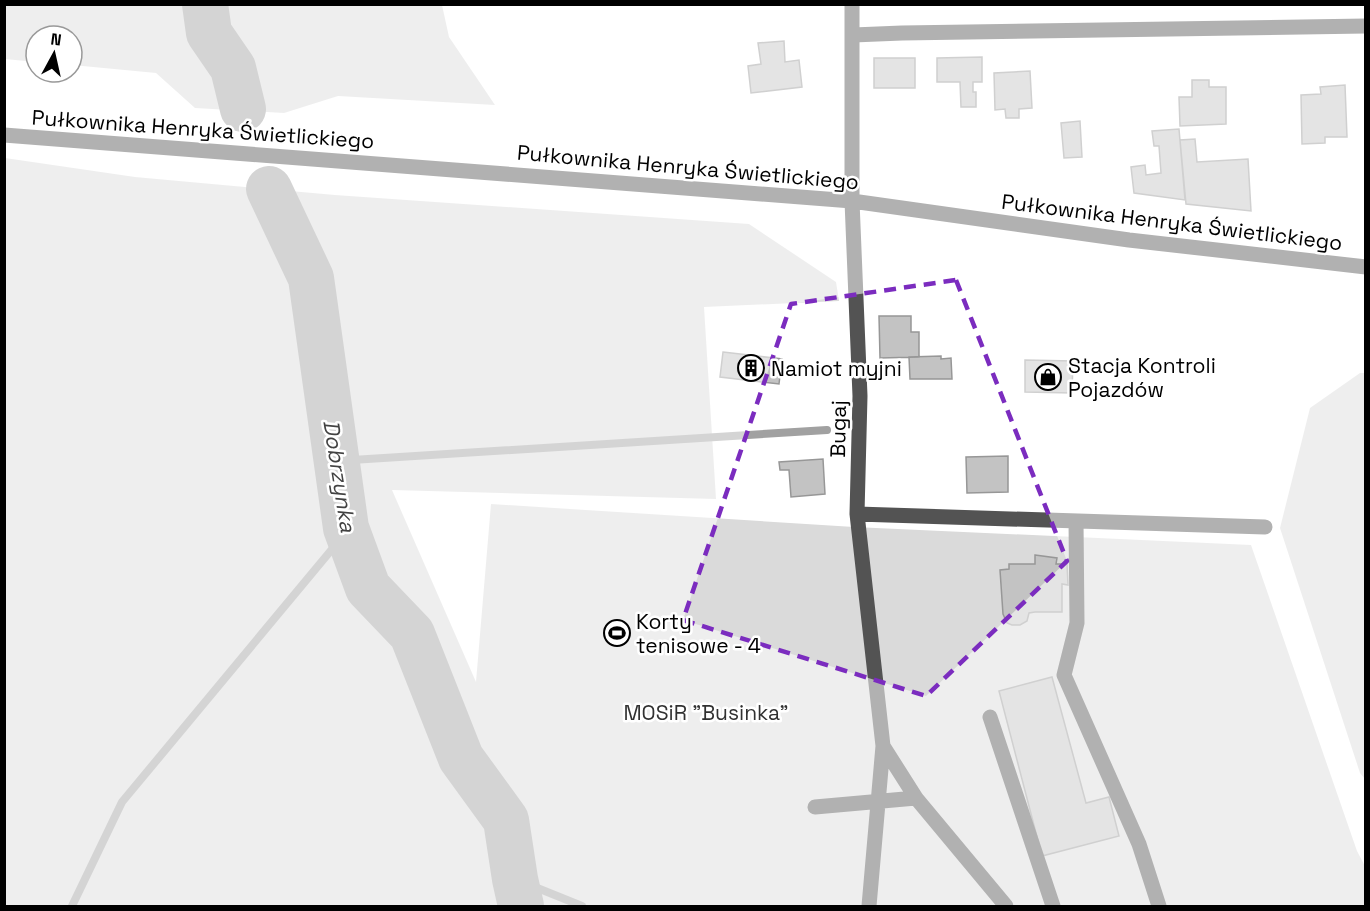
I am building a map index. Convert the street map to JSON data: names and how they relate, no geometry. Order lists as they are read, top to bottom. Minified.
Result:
{"streets":{"street":["Pułkownika Henryka Świetlickiego","Bugaj"]},"crossings":[["Pułkownika Henryka Świetlickiego","Bugaj"]],"water":["Dobrzynka"],"parks":["MOSiR \"Businka\""],"places":{"building":["Namiot myjni"],"shop":["Stacja Kontroli Pojazdów"],"sports":["Korty tenisowe - 4"]},"north":"top"}
